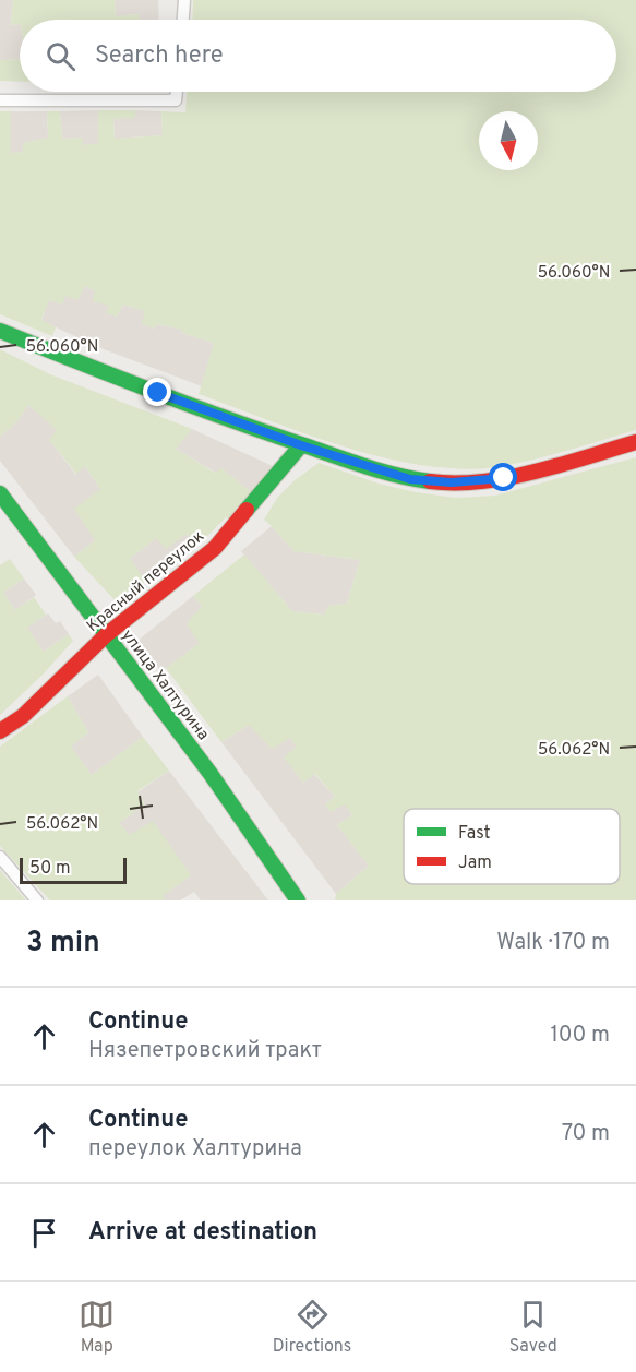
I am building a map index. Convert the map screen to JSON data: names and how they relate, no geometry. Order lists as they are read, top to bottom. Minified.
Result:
{"streets":{"street":["Красный переулок","улица Халтурина"]},"crossings":[["Красный переулок","улица Халтурина"]],"legend":["Fast","Jam"],"scale_bar":"50 m","north":"bottom","page":{"search":"Search here","scale":"50 m","heading":["3 min","Walk · 170 m"],"list":[["Continue","Нязепетровский тракт","100 m"],["Continue","переулок Халтурина","70 m"],"Arrive at destination"],"nav":["Map","Directions","Saved"]},"coordinates":["56.060°N","56.062°N"]}
